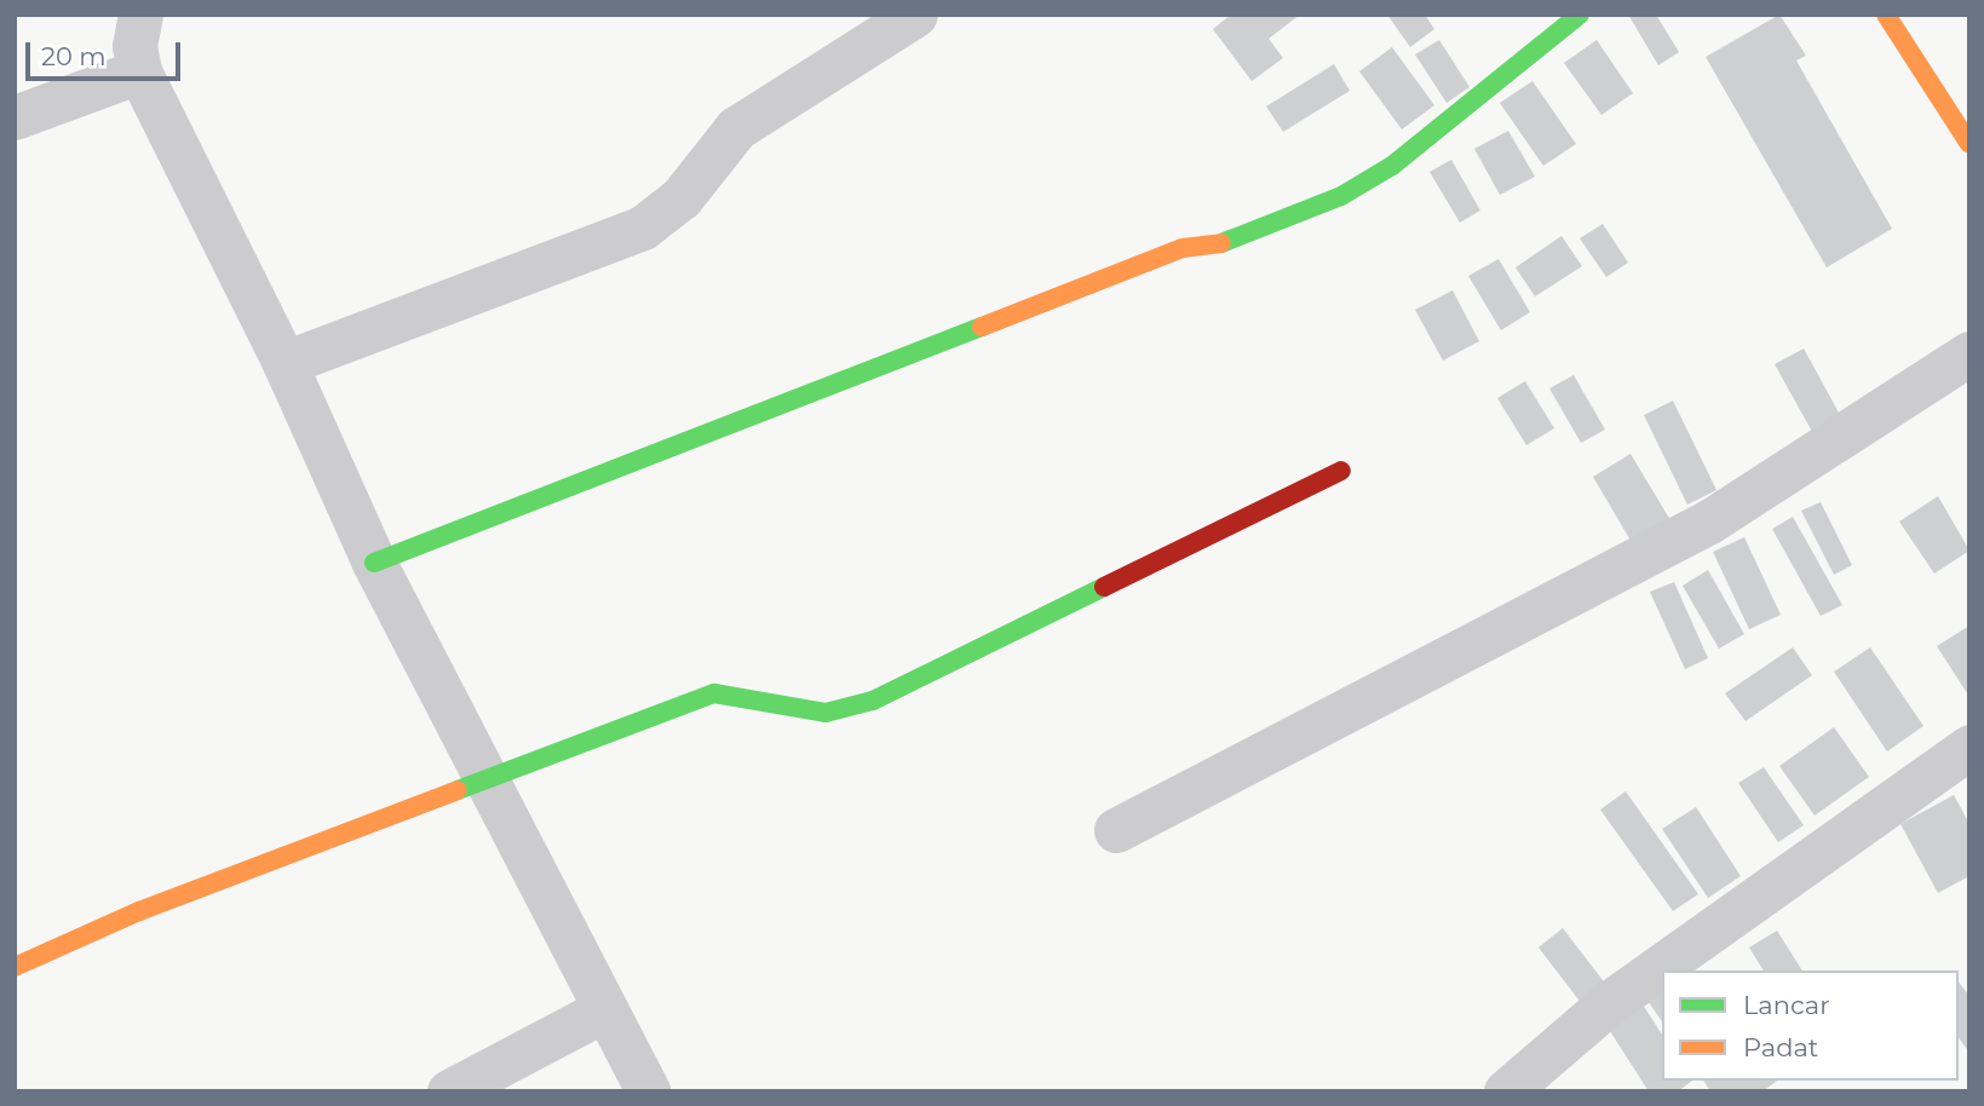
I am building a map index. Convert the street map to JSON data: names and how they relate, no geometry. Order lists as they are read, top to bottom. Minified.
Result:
{"legend":["Lancar","Padat"],"scale_bar":"20 m"}
